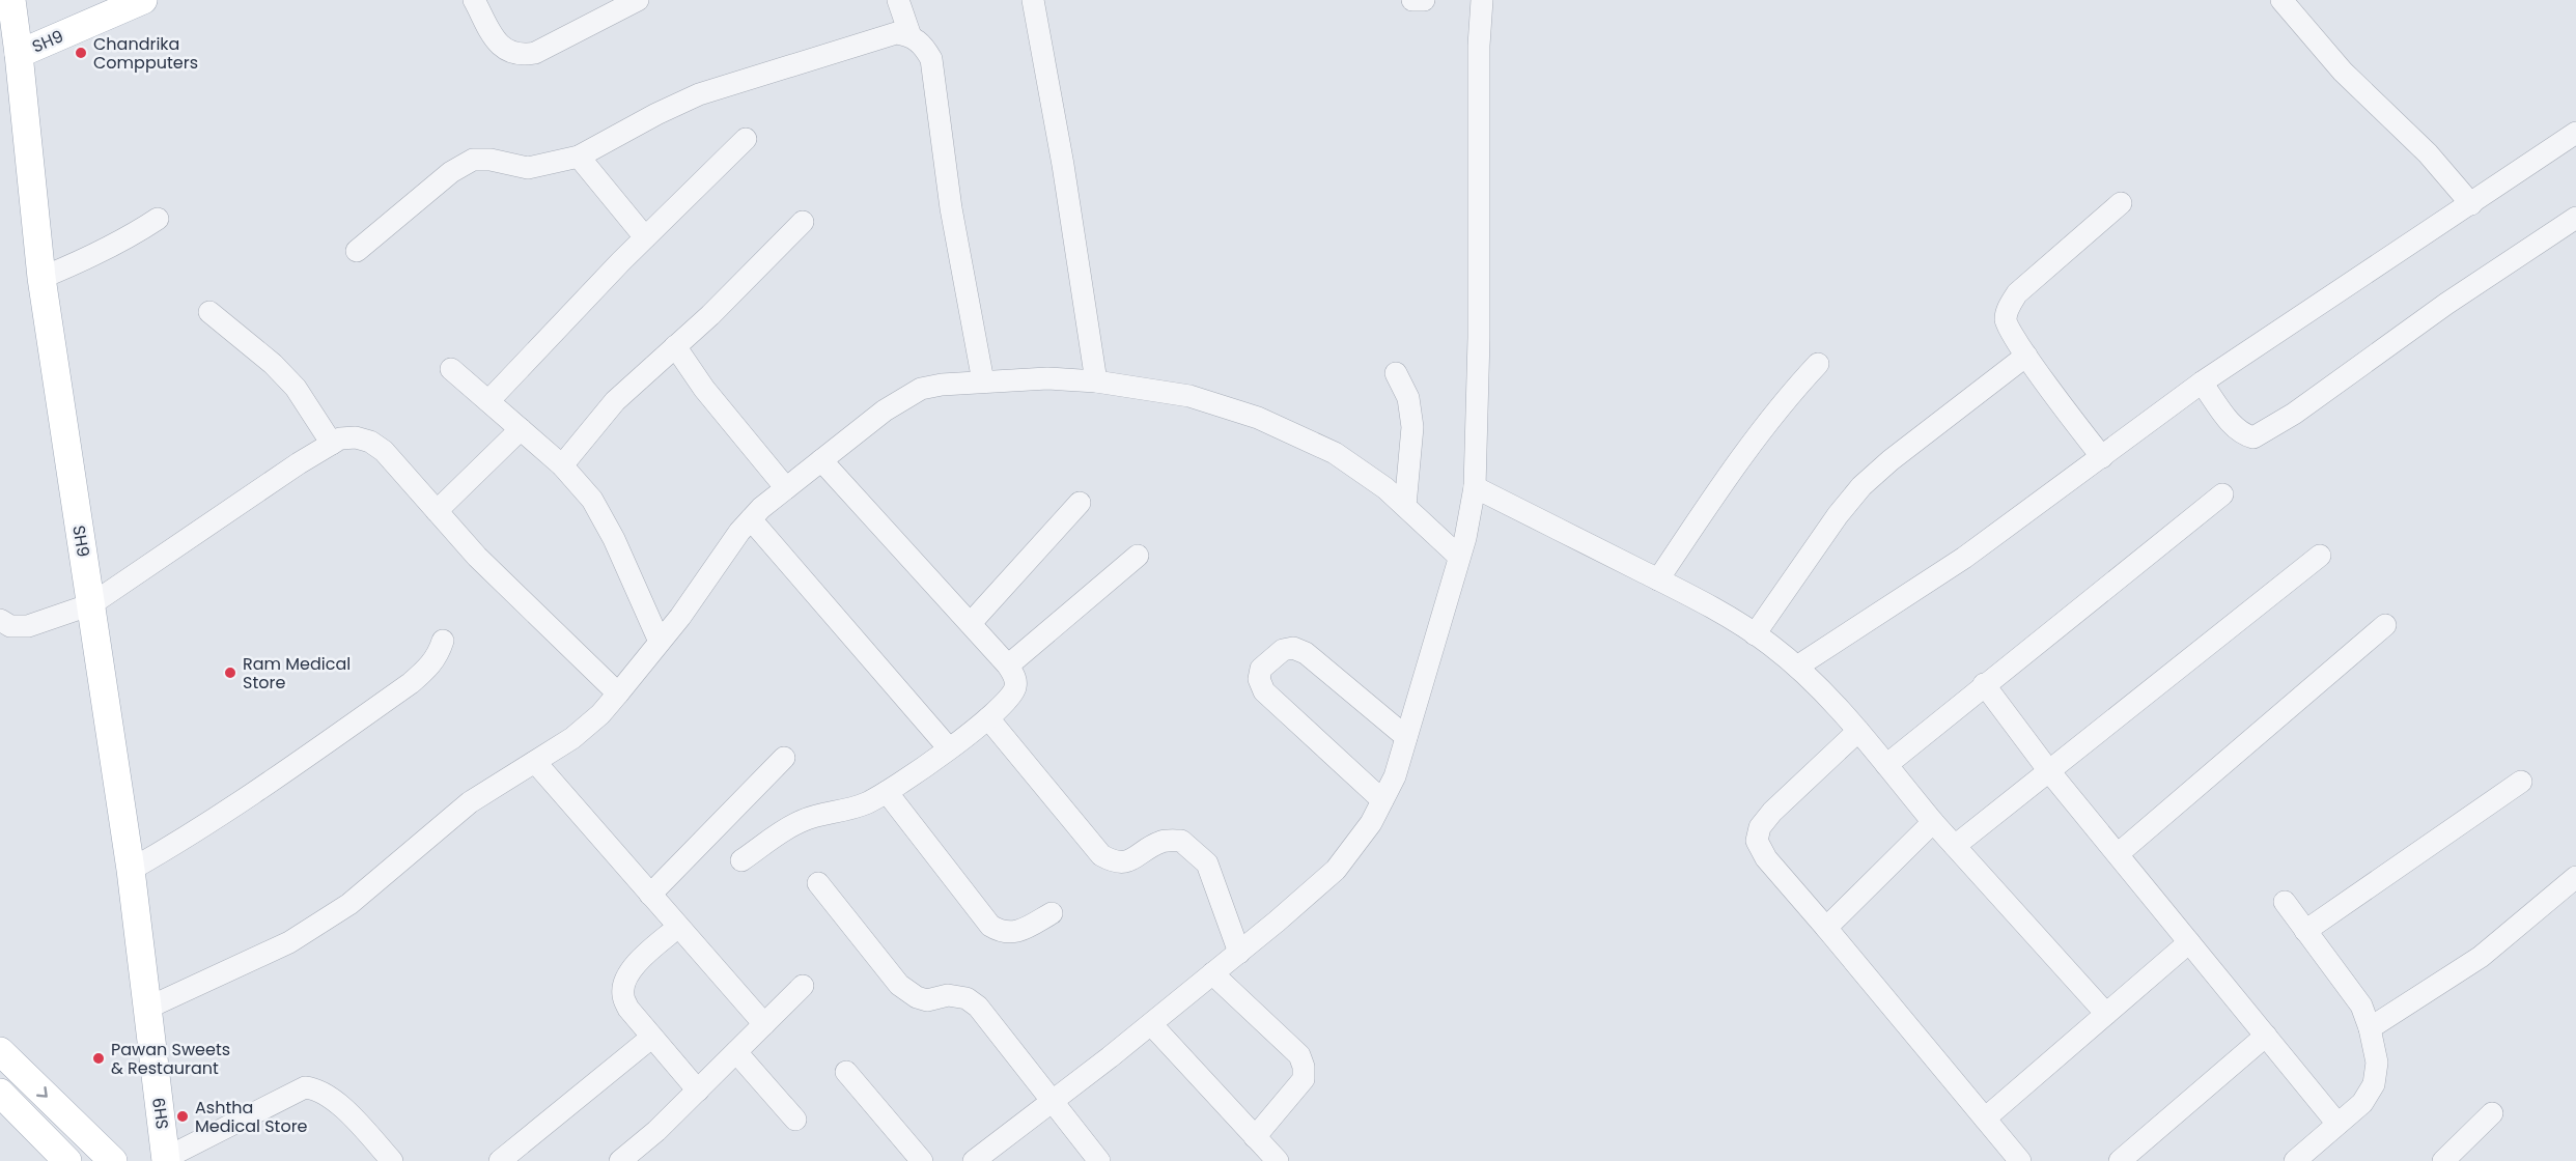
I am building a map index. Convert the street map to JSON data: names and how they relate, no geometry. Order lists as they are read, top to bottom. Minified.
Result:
{"streets":{"main road":["SH9"]},"places":["Chandrika Compputers","Ram Medical Store","Pawan Sweets & Restaurant","Ashtha Medical Store"]}
